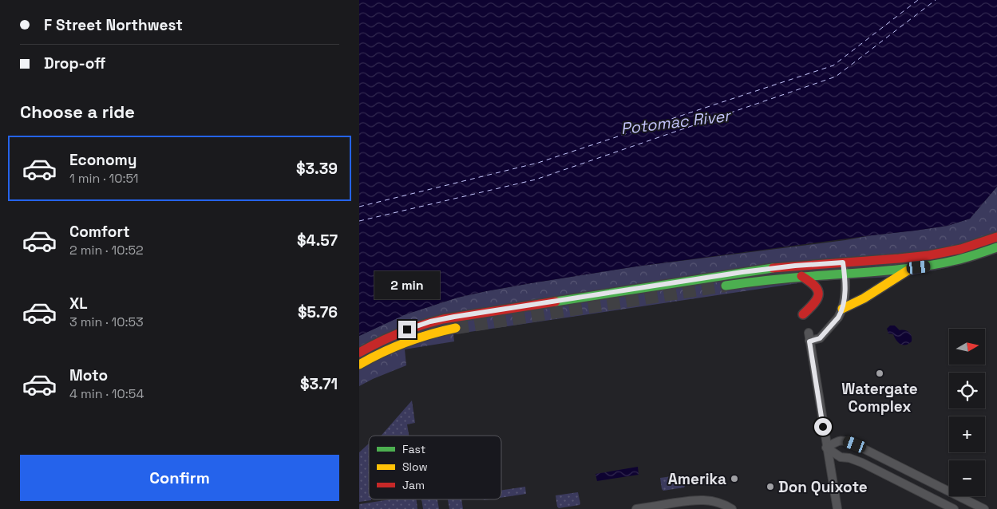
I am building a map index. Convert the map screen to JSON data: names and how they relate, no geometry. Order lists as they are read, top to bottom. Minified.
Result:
{"water":["Potomac River"],"places":["Watergate Complex","Amerika","Don Quixote"],"legend":["Fast","Slow","Jam"],"north":"right","page":{"banner":["F Street Northwest","Drop-off"],"heading":"Choose a ride","list":[{"name":"Economy","note":"1 min · 10:51","value":"$3.39"},{"name":"Comfort","note":"2 min · 10:52","value":"$4.57"},{"name":"XL","note":"3 min · 10:53","value":"$5.76"},{"name":"Moto","note":"4 min · 10:54","value":"$3.71"}],"bubble":"2 min","map_buttons":["+","−"],"buttons":"Confirm"}}
